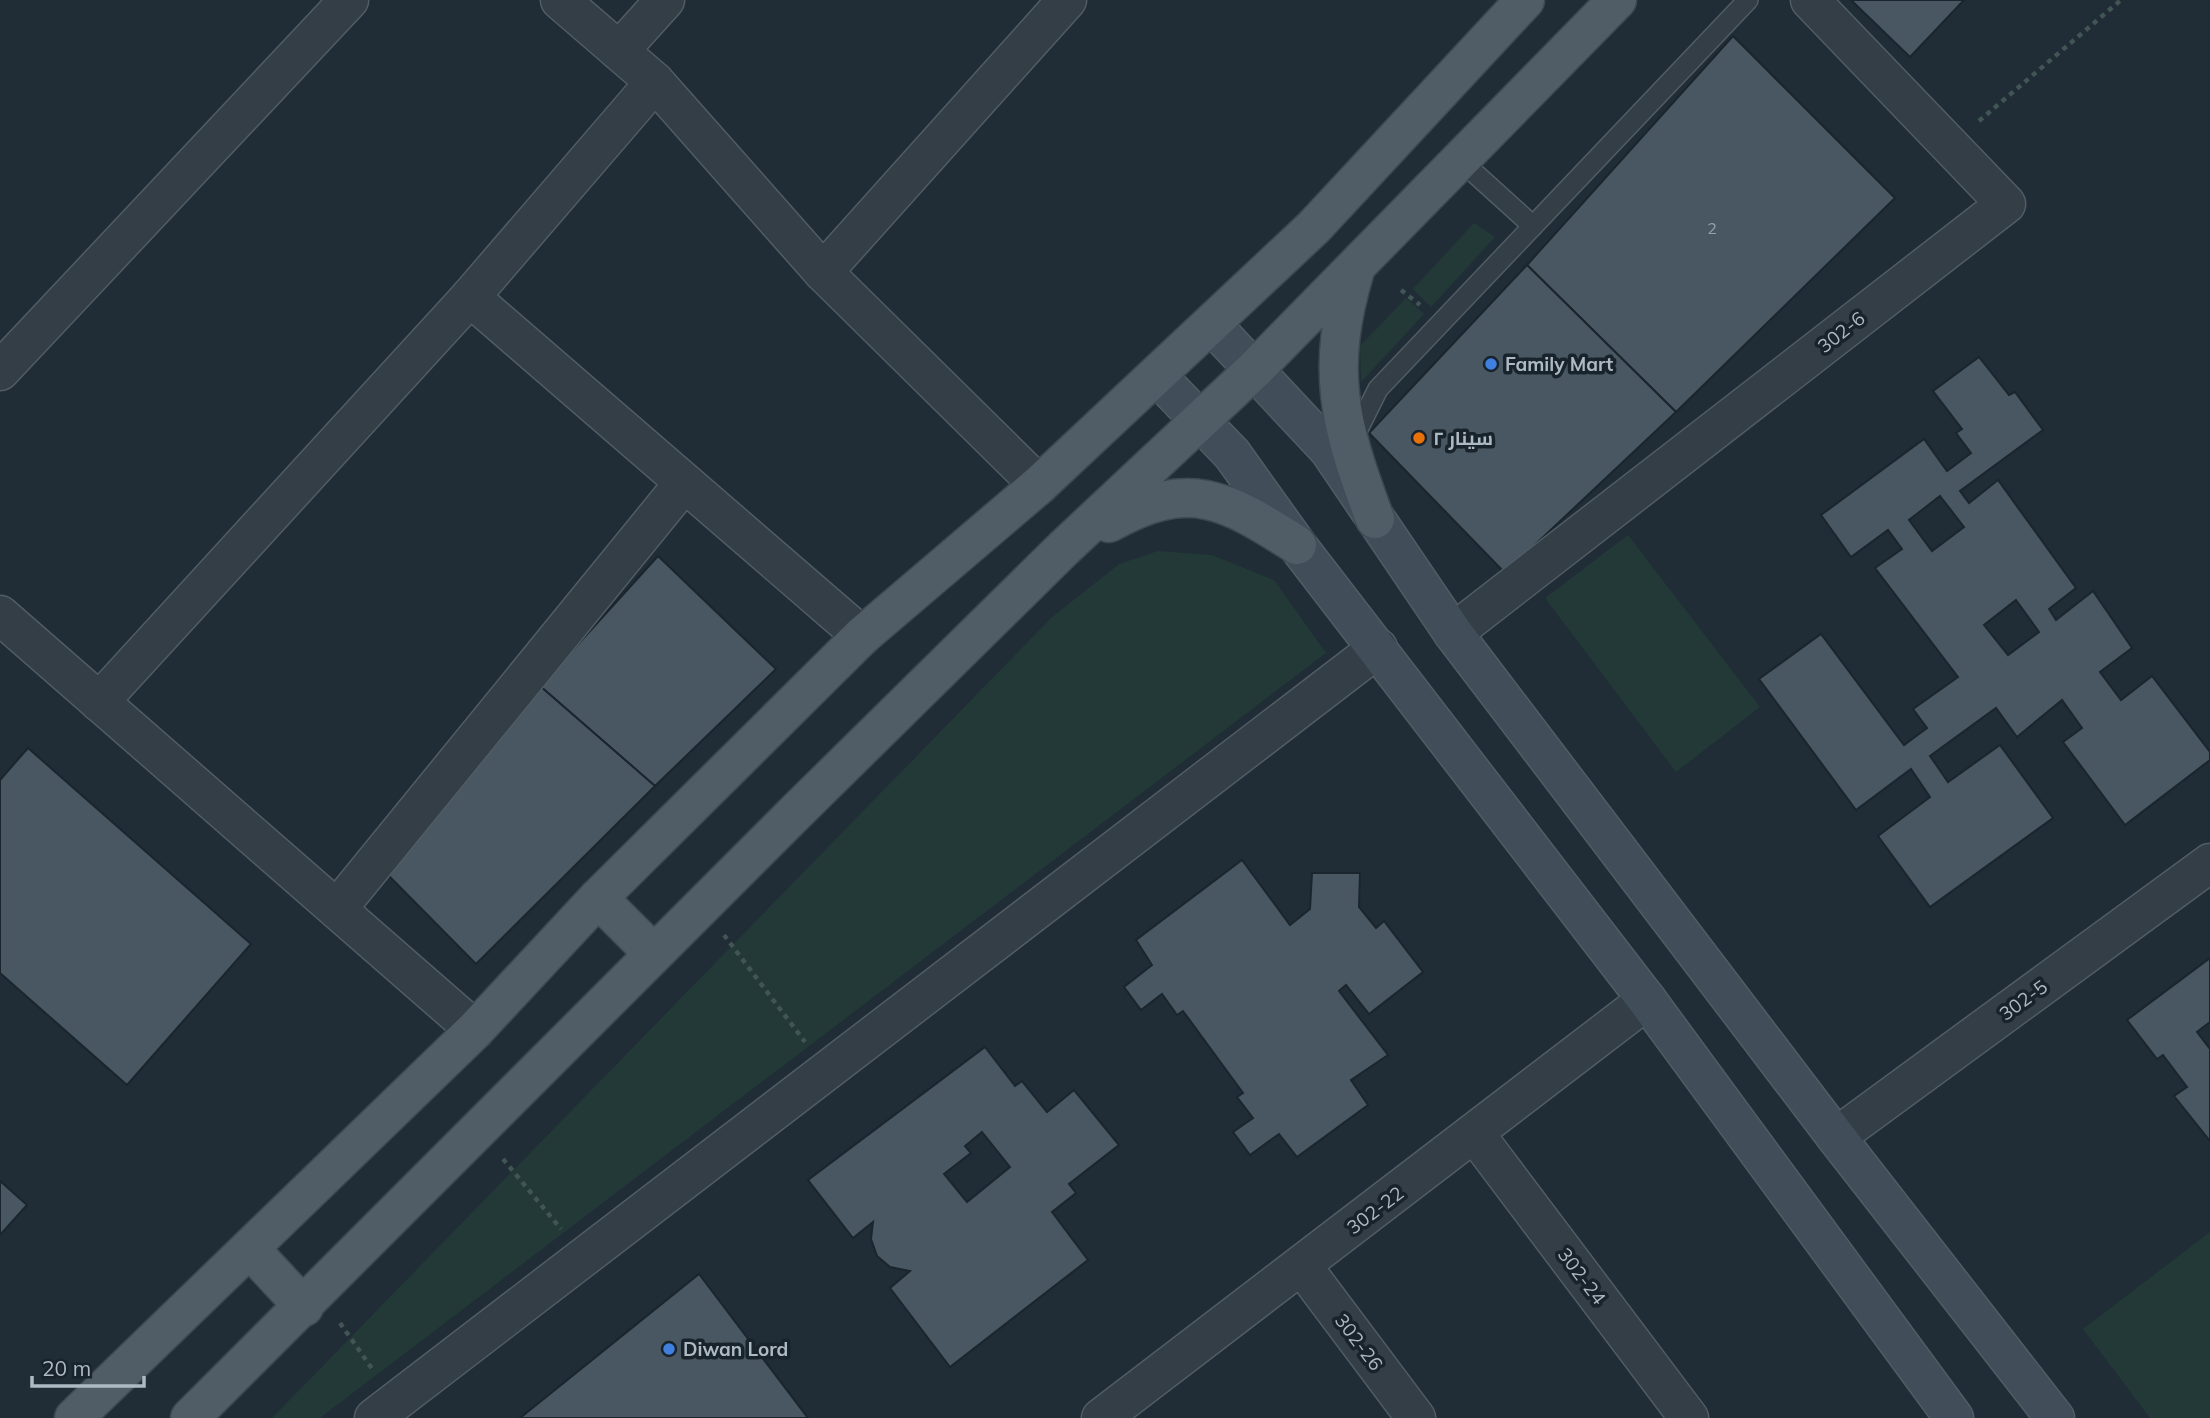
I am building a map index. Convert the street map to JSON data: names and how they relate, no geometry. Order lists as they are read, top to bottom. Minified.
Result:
{"streets":{"street":["302-6","302-5","302-22","302-24","302-26"]},"crossings":[["302-22","302-24"],["302-22","302-26"]],"places":["Family Mart","سینار ٢","Diwan Lord"],"house_numbers":["2"],"scale_bar":"20 m"}
